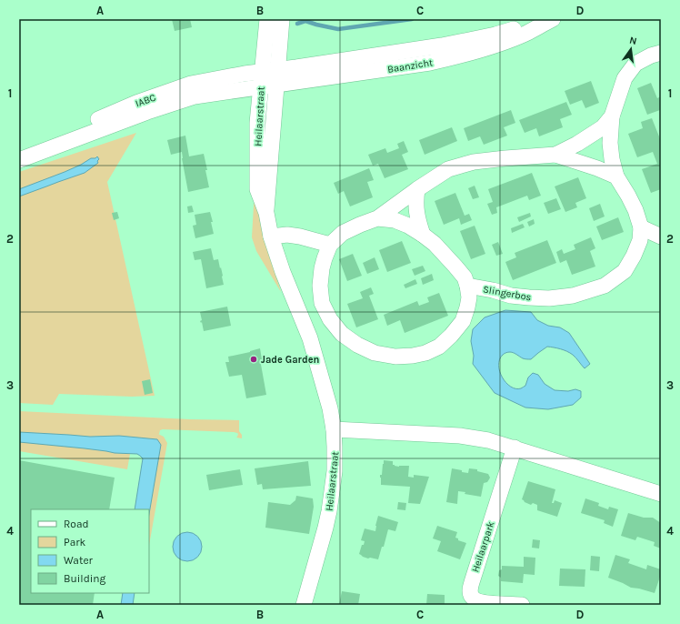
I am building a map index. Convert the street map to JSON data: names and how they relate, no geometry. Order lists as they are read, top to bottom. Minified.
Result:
{"streets":{"street":["Baanzicht","IABC","Heilaarstraat","Slingerbos","Heilaarpark"]},"crossings":[["Baanzicht","IABC"],["Baanzicht","Heilaarstraat"],["IABC","Heilaarstraat"]],"places":["Jade Garden"],"legend":["Road","Park","Water","Building"],"north":"top","grid":{"columns":["A","B","C","D"],"rows":["1","2","3","4"]}}
